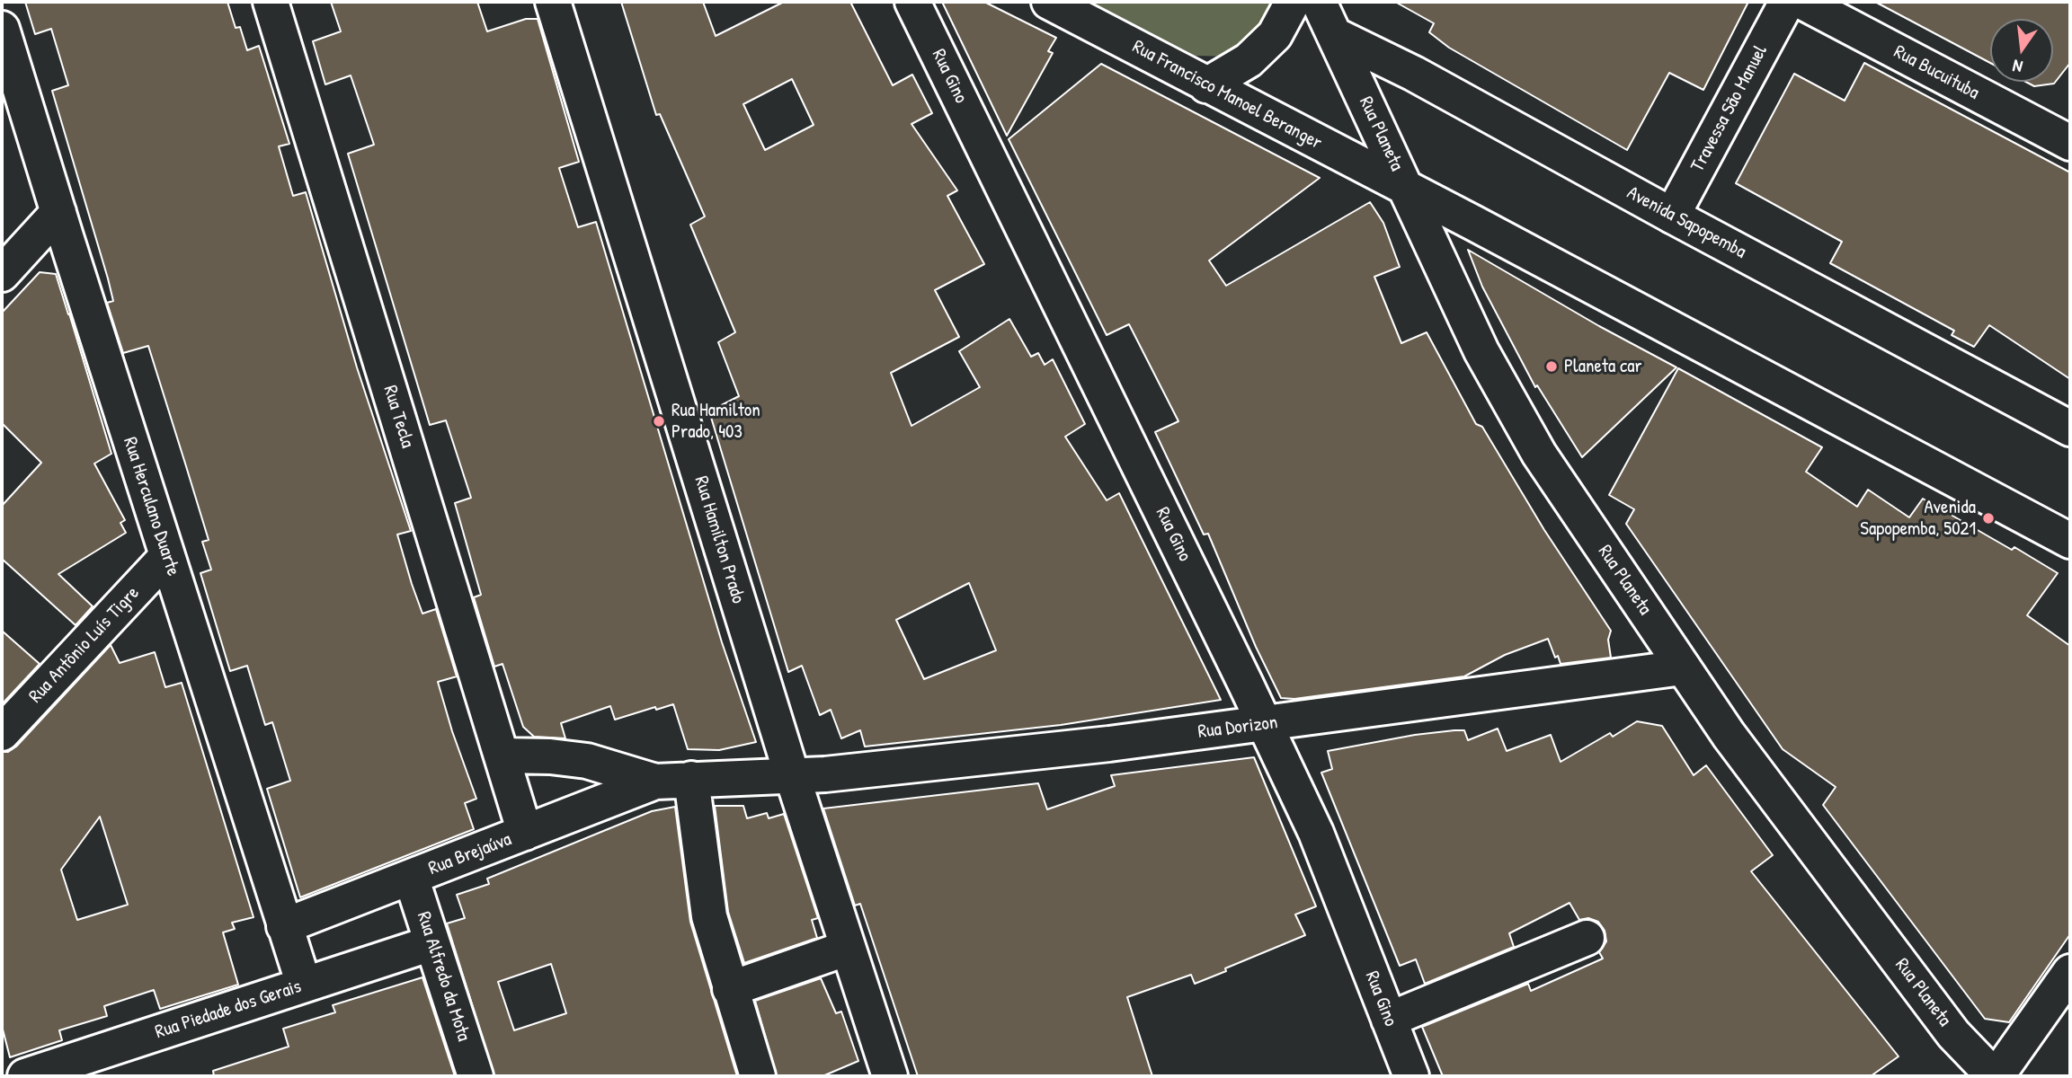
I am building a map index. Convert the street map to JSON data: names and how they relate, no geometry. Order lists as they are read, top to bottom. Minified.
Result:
{"streets":{"street":["Rua Bucuituba","Rua Gino","Rua Francisco Manoel Beranger","Travessa São Manuel","Rua Planeta","Avenida Sapopemba","Rua Tecla","Rua Herculano Duarte","Rua Hamilton Prado","Rua Antônio Luís Tigre","Rua Dorizon","Rua Brejaúva","Rua Alfredo da Mota","Rua Piedade dos Gerais"]},"crossings":[["Rua Gino","Rua Dorizon"],["Rua Francisco Manoel Beranger","Rua Planeta"],["Travessa São Manuel","Avenida Sapopemba"],["Rua Planeta","Avenida Sapopemba"],["Rua Planeta","Rua Dorizon"],["Rua Tecla","Rua Brejaúva"],["Rua Herculano Duarte","Rua Antônio Luís Tigre"],["Rua Herculano Duarte","Rua Brejaúva"],["Rua Herculano Duarte","Rua Piedade dos Gerais"],["Rua Hamilton Prado","Rua Dorizon"],["Rua Hamilton Prado","Rua Brejaúva"],["Rua Dorizon","Rua Brejaúva"],["Rua Brejaúva","Rua Alfredo da Mota"],["Rua Alfredo da Mota","Rua Piedade dos Gerais"]],"places":["Planeta car","Rua Hamilton Prado, 403","Avenida Sapopemba, 5021"],"north":"bottom"}
